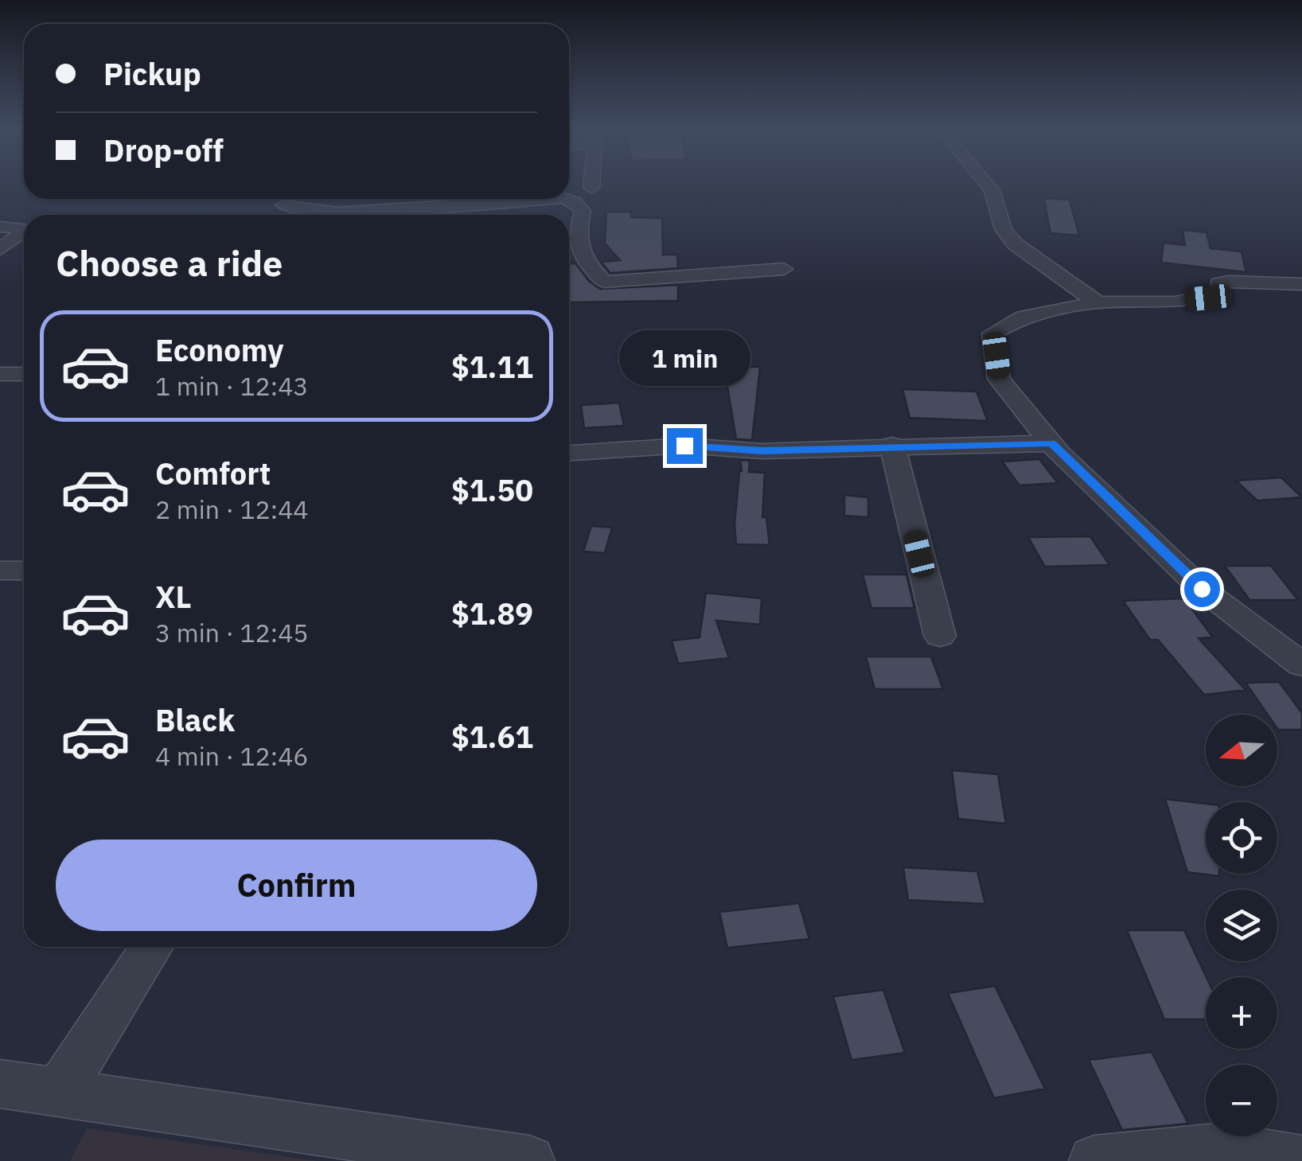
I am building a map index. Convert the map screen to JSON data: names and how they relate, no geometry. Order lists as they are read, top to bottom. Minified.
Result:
{"north":"left","page":{"banner":["Pickup","Drop-off"],"heading":"Choose a ride","list":[{"name":"Economy","note":"1 min · 12:43","value":"$1.11"},{"name":"Comfort","note":"2 min · 12:44","value":"$1.50"},{"name":"XL","note":"3 min · 12:45","value":"$1.89"},{"name":"Black","note":"4 min · 12:46","value":"$1.61"}],"bubble":"1 min","map_buttons":["+","−"],"buttons":"Confirm"}}
